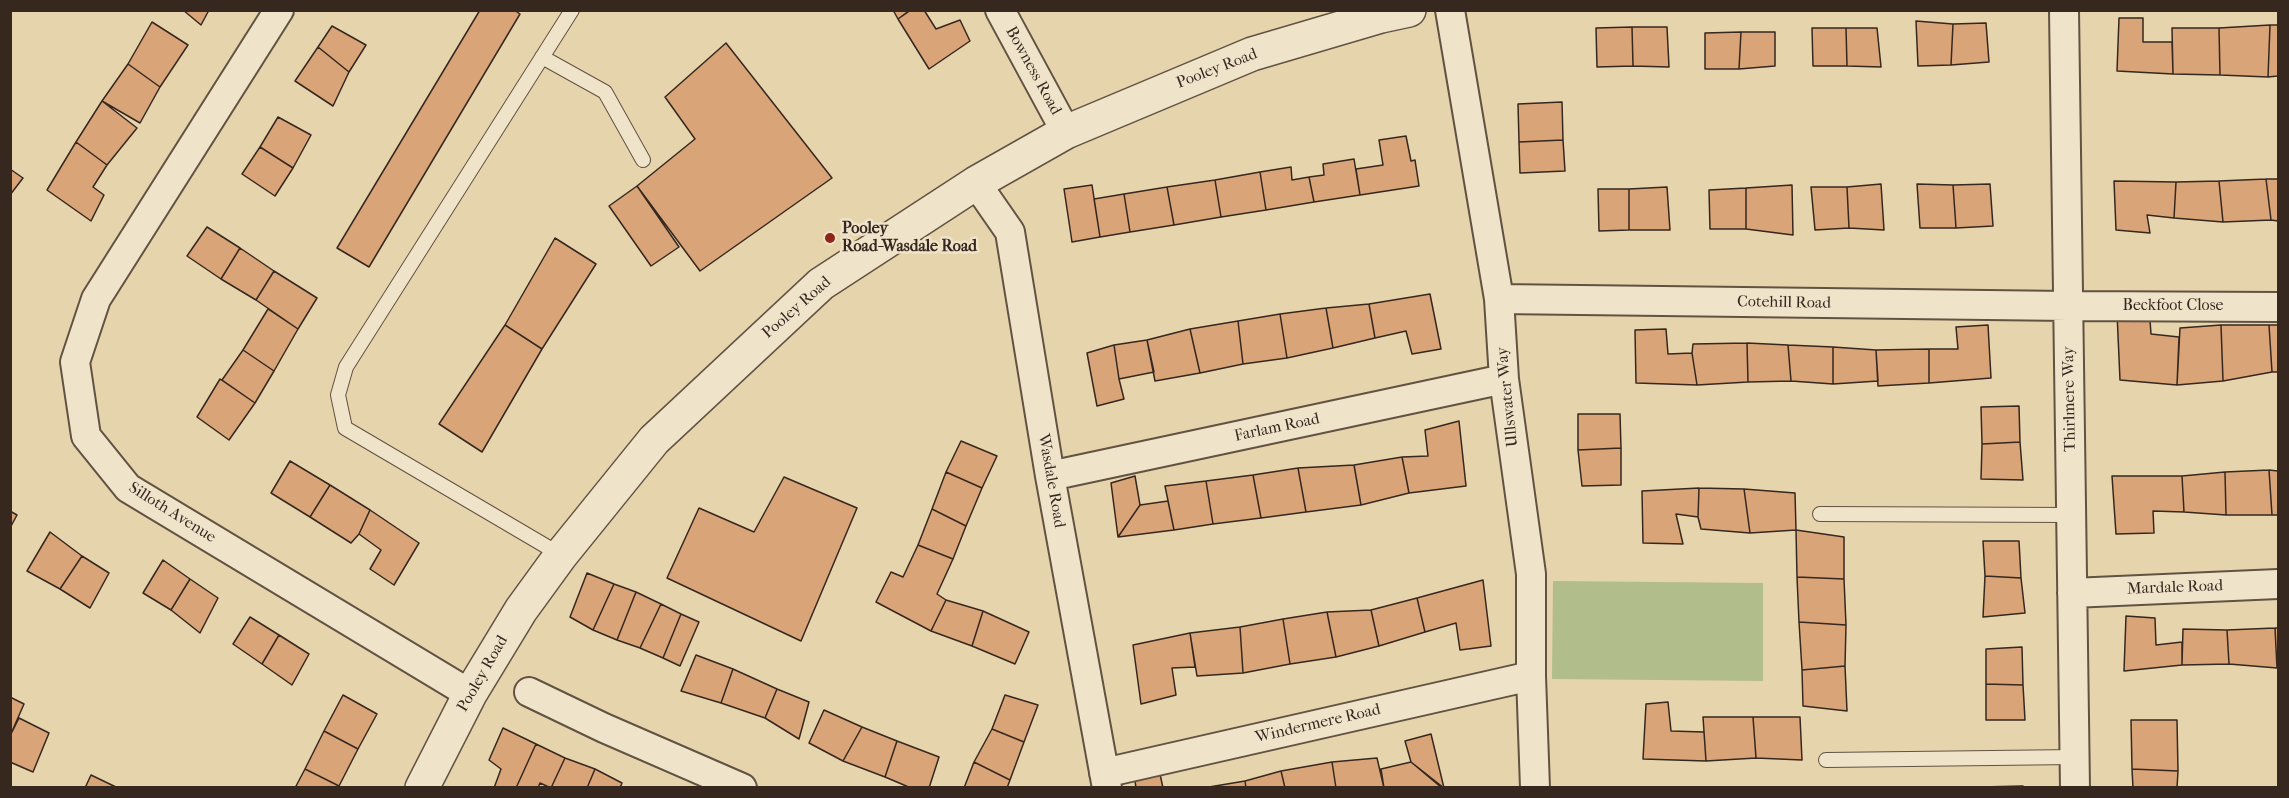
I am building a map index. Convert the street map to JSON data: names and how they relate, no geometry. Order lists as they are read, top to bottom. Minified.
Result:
{"streets":{"street":["Pooley Road","Bowness Road","Cotehill Road","Beckfoot Close","Ullswater Way","Thirlmere Way","Farlam Road","Wasdale Road","Silloth Avenue","Mardale Road","Windermere Road"]},"crossings":[["Pooley Road","Bowness Road"],["Pooley Road","Wasdale Road"],["Pooley Road","Silloth Avenue"],["Cotehill Road","Beckfoot Close"],["Cotehill Road","Ullswater Way"],["Cotehill Road","Thirlmere Way"],["Beckfoot Close","Thirlmere Way"],["Ullswater Way","Farlam Road"],["Ullswater Way","Windermere Road"],["Thirlmere Way","Mardale Road"],["Farlam Road","Wasdale Road"],["Wasdale Road","Windermere Road"]],"places":["Pooley Road-Wasdale Road"]}
